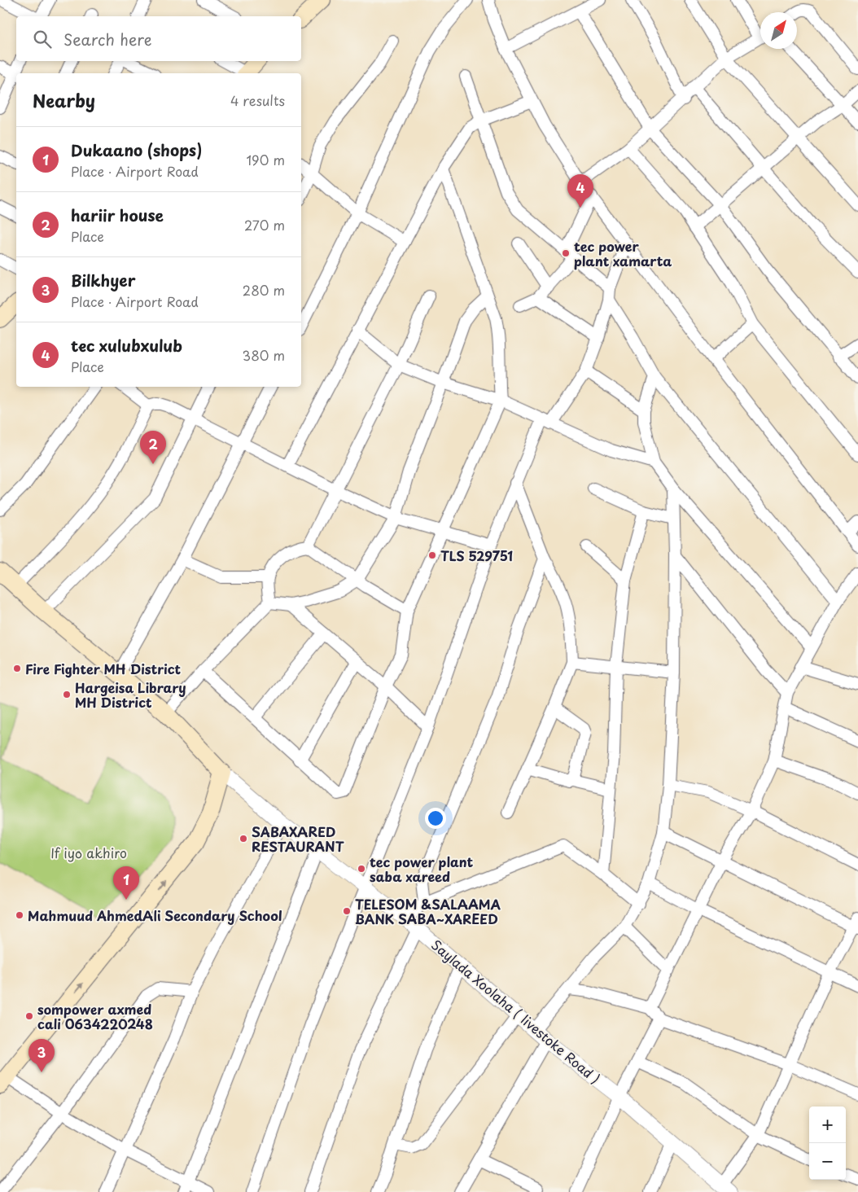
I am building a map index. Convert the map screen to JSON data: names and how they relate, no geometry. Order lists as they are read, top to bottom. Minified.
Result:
{"streets":{"street":["Saylada Xoolaha ( livestoke Road )"]},"parks":["If iyo akhiro"],"places":["tec power plant xamarta","TLS 529751","Fire Fighter MH District","Hargeisa Library MH District","SABAXARED RESTAURANT","tec power plant saba xareed","TELESOM &SALAAMA BANK SABA~XAREED","Mahmuud AhmedAli Secondary School","sompower axmed cali 0634220248"],"north":"top right","page":{"search":"Search here","heading":["Nearby","4 results"],"list":[{"mark":"1","name":"Dukaano (shops)","note":"Place · Airport Road","value":"190 m"},{"mark":"2","name":"hariir house","note":"Place","value":"270 m"},{"mark":"3","name":"Bilkhyer","note":"Place · Airport Road","value":"280 m"},{"mark":"4","name":"tec xulubxulub","note":"Place","value":"380 m"}],"pins":["4","2","1","3"],"map_buttons":["+","−"]}}
